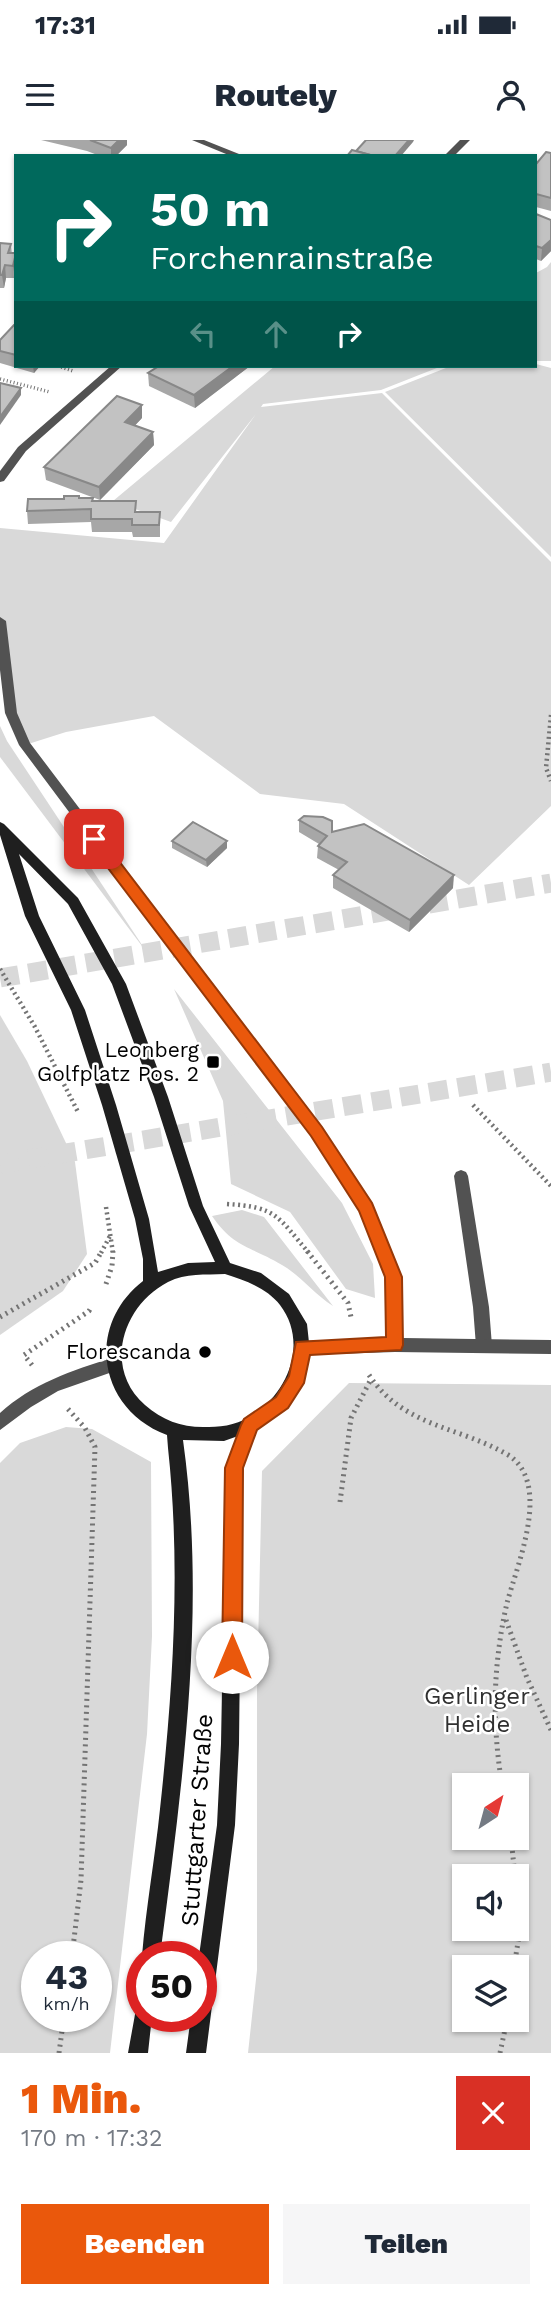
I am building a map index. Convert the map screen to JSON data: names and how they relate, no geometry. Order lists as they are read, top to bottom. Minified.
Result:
{"streets":{"main road":["Stuttgarter Straße"]},"parks":["Gerlinger Heide"],"places":{"transit":["Leonberg Golfplatz Pos. 2"],"other":["Florescanda"]},"north":"top right","page":{"status":"17:31","header":"Routely","turn":["50 m","Forchenrainstraße"],"speed":"43 km/h","limit":"50","heading":["1 Min.","170 m · 17:32"],"buttons":["Beenden","Teilen"]}}
